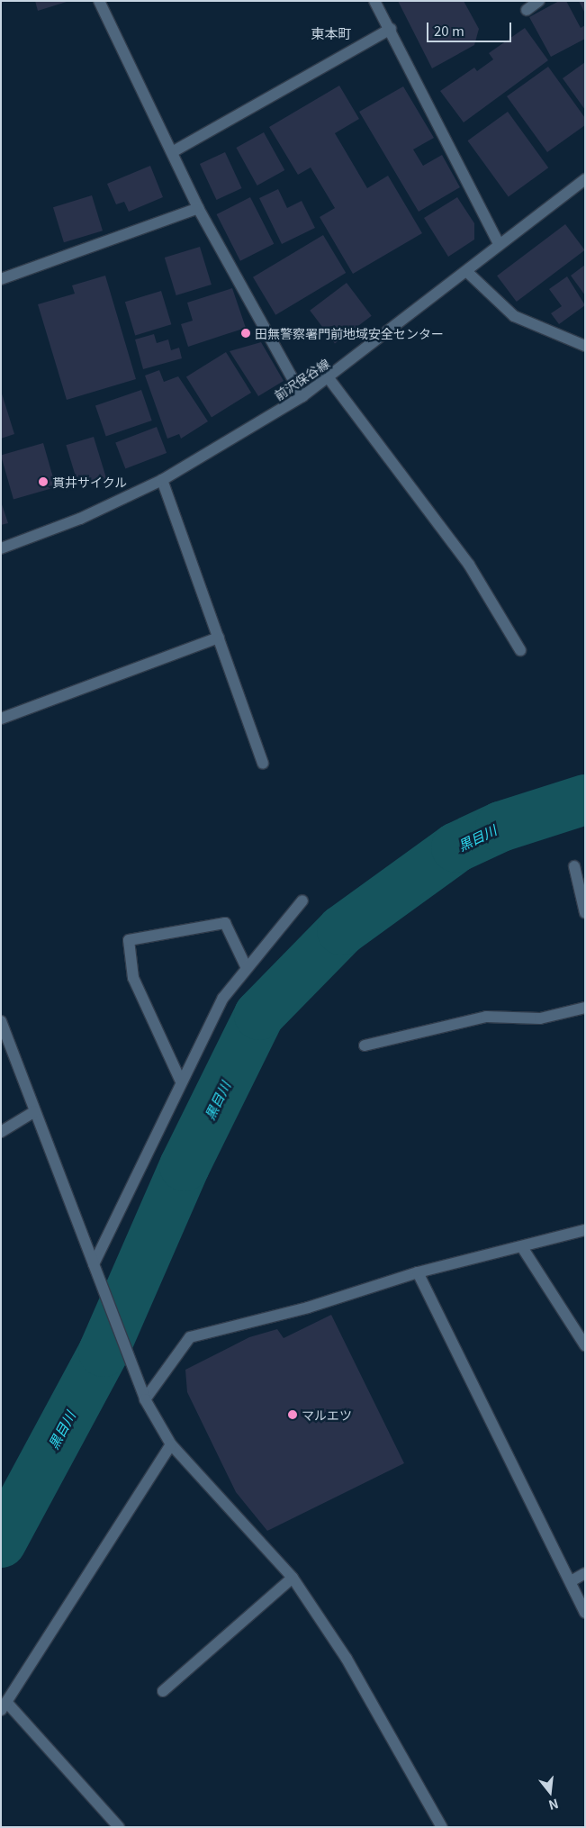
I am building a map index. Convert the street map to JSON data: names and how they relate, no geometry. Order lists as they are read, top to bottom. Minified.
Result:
{"streets":{"street":["前沢保谷線"]},"districts":["東本町"],"water":["黒目川"],"places":["田無警察署門前地域安全センター","貫井サイクル","マルエツ"],"scale_bar":"20 m","north":"bottom"}
